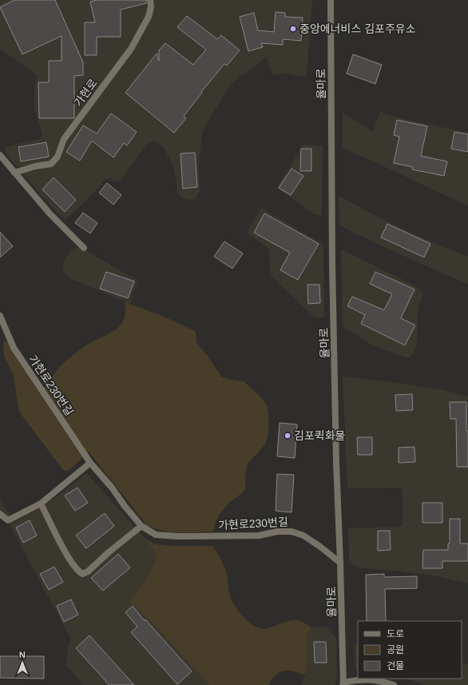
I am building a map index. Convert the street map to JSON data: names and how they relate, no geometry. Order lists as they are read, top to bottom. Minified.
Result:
{"streets":{"street":["율마로","가현로","가현로230번길"]},"crossings":[["율마로","가현로230번길"]],"places":["중앙에너비스 김포주유소","김포퀵화물"],"legend":["도로","공원","건물"],"north":"top"}
